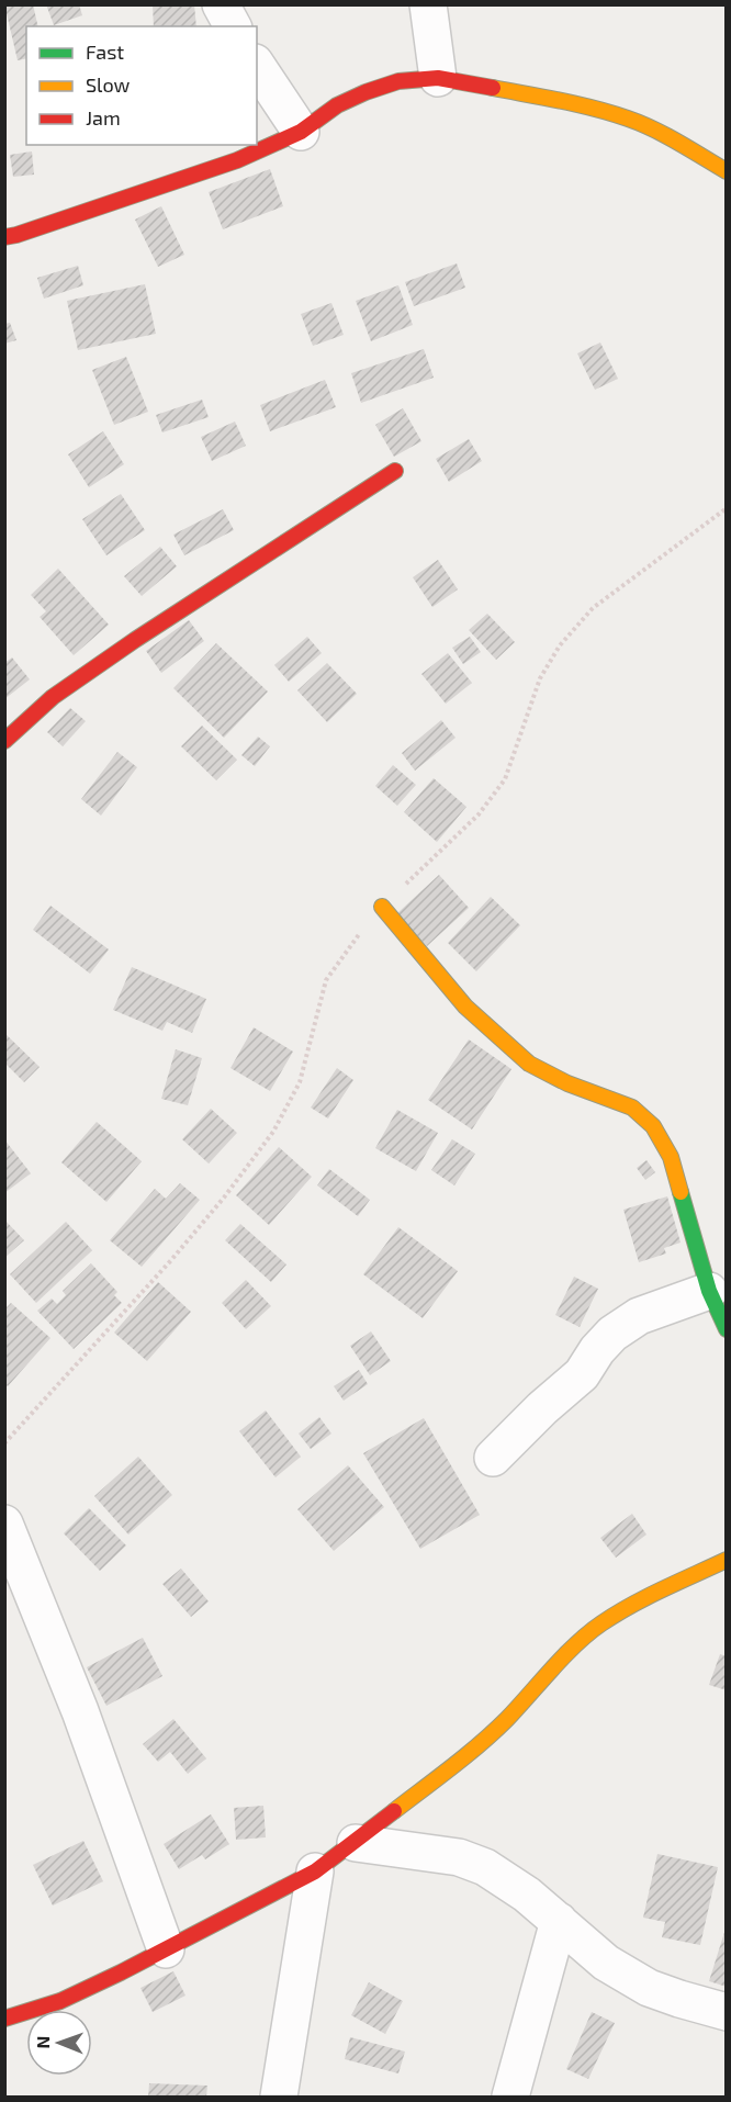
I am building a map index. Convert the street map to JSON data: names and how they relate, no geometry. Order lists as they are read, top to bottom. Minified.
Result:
{"legend":["Fast","Slow","Jam"],"north":"left"}
